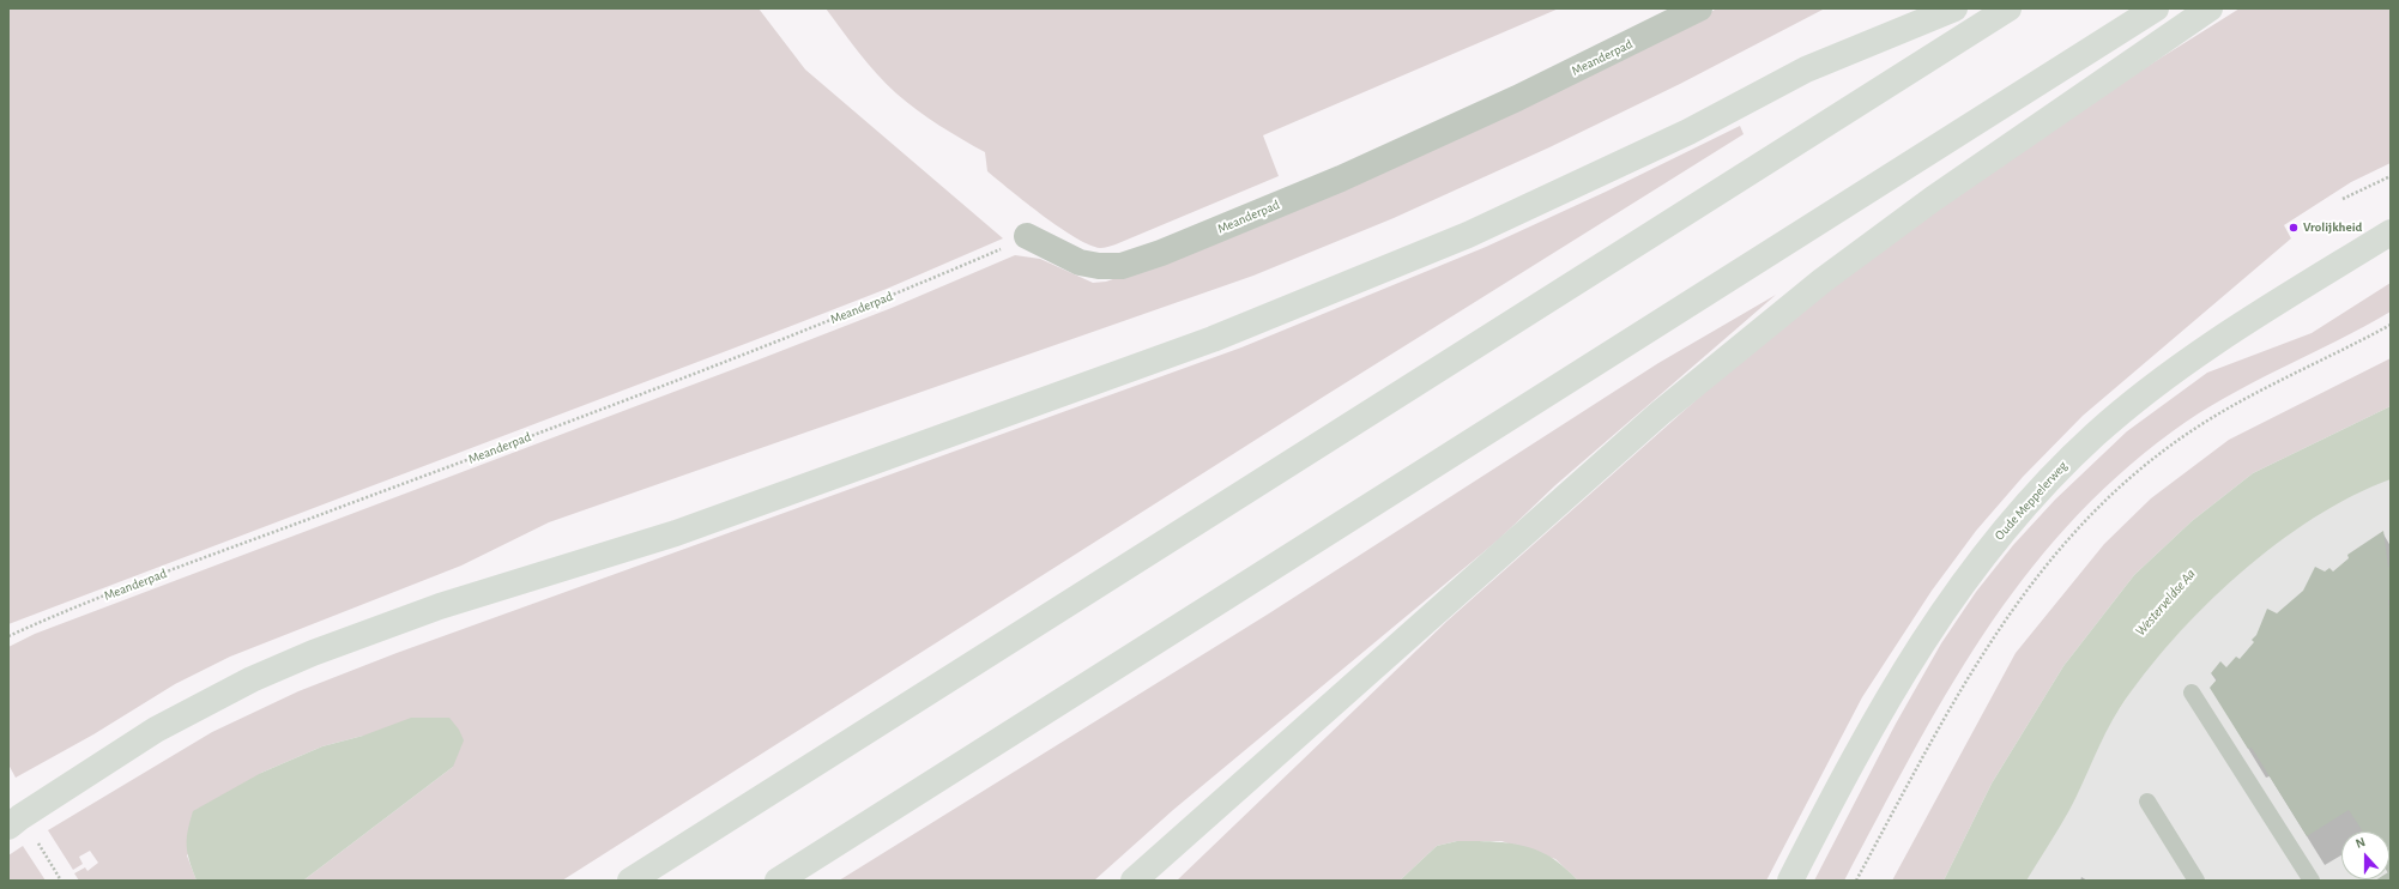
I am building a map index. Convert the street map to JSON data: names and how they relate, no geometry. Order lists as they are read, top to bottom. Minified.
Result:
{"streets":{"main road":["Oude Meppelerweg"],"street":["Meanderpad"]},"water":["Westerveldse Aa"],"places":["Vrolijkheid"],"north":"top"}
